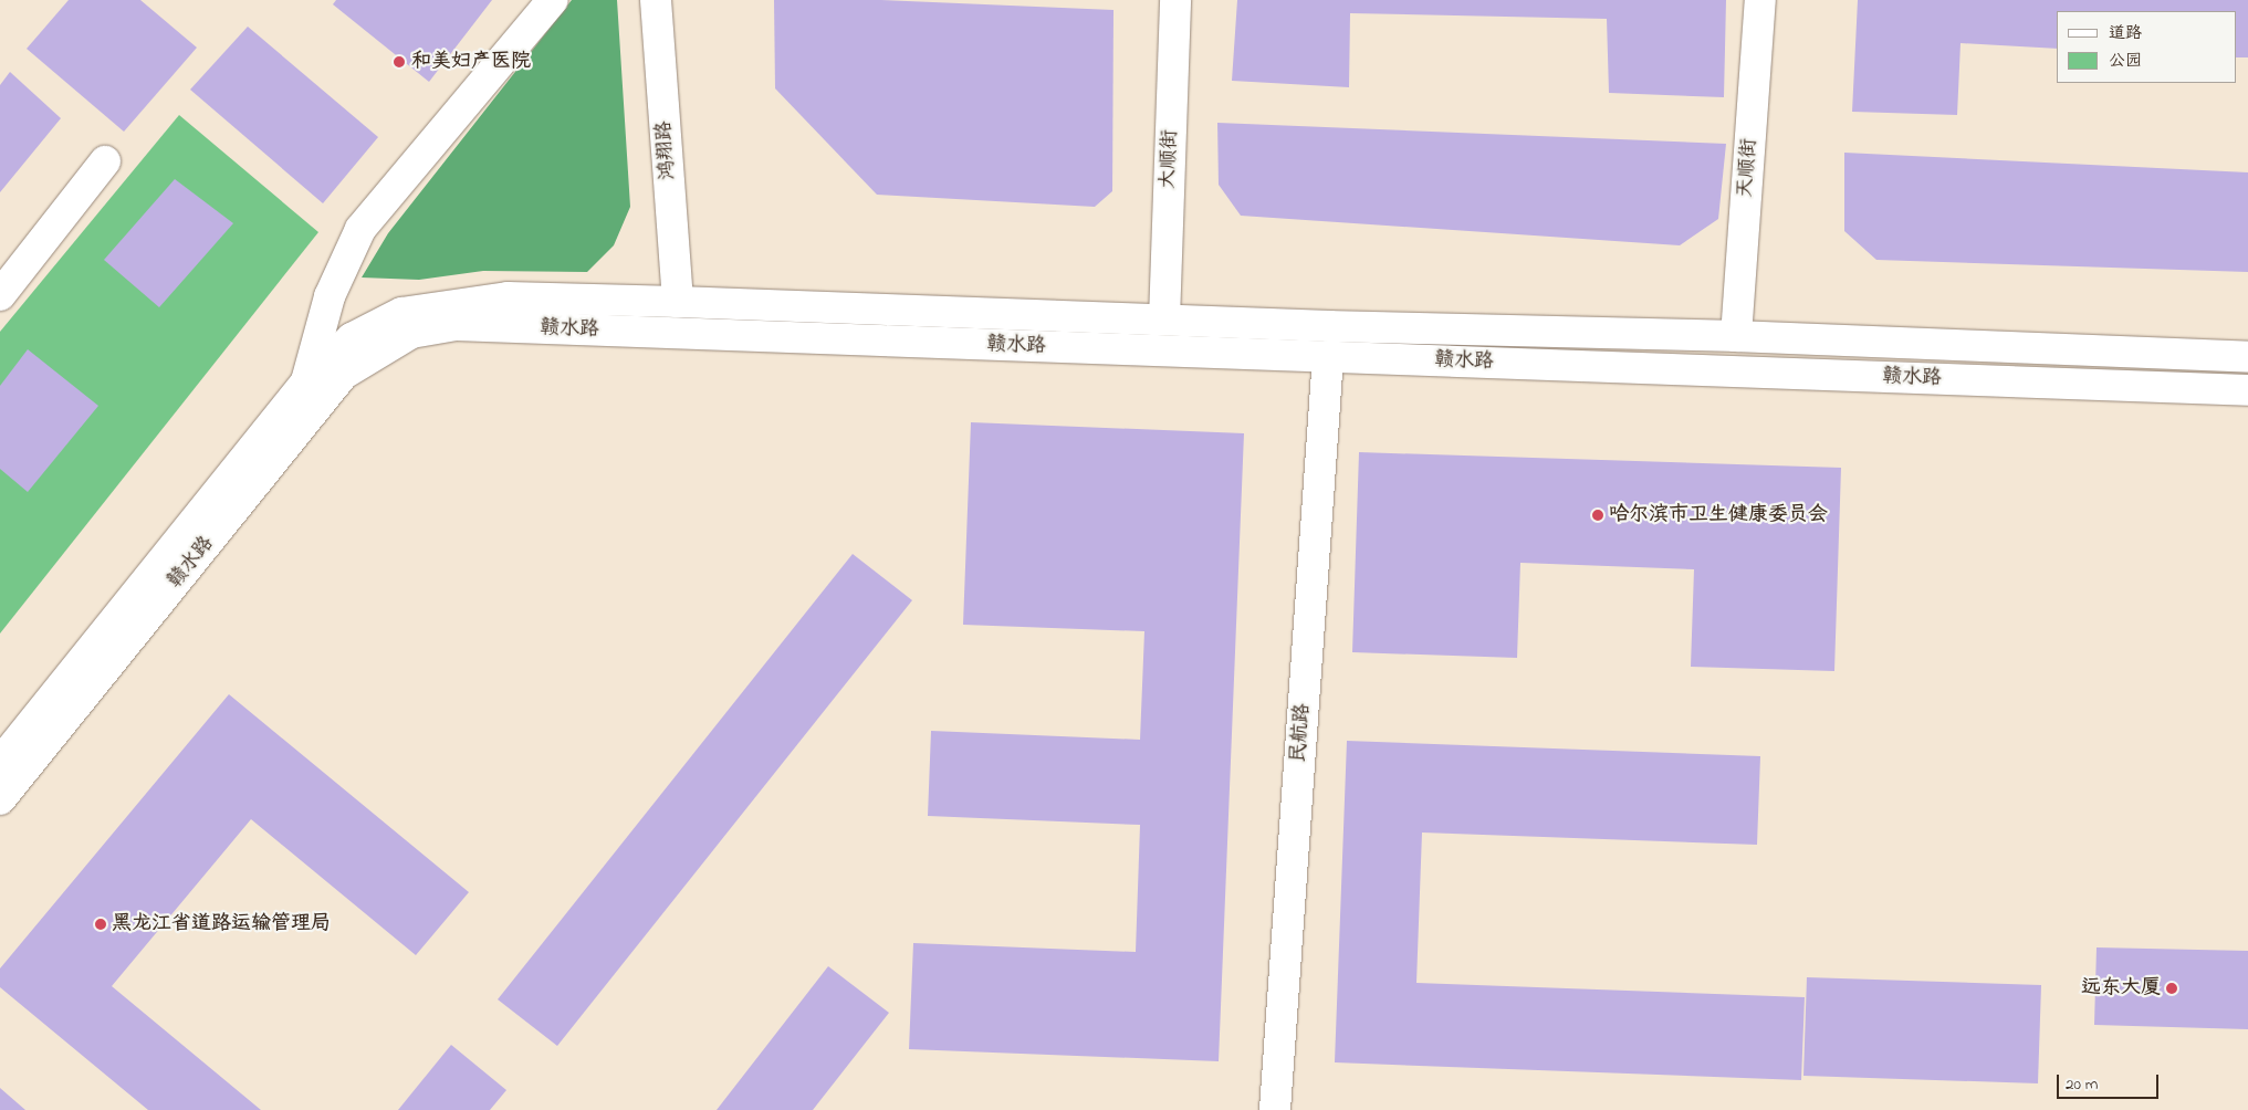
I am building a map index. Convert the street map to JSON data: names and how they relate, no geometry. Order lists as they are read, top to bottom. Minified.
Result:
{"streets":{"main road":["鸿翔路","大顺街","天顺街","赣水路","民航路"]},"crossings":[["鸿翔路","赣水路"],["大顺街","赣水路"],["天顺街","赣水路"],["赣水路","民航路"]],"places":["和美妇产医院","哈尔滨市卫生健康委员会","黑龙江省道路运输管理局","远东大厦"],"legend":["道路","公园"],"scale_bar":"20 m"}
